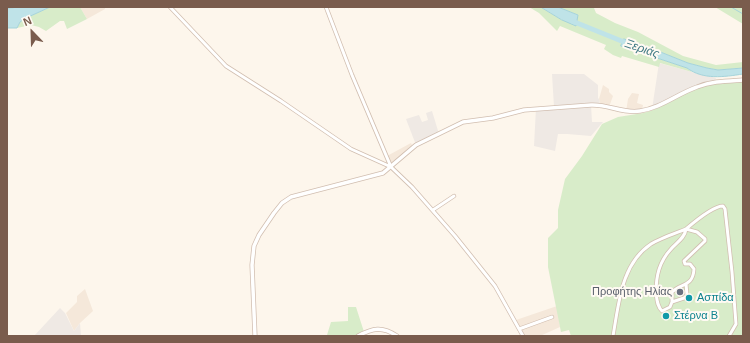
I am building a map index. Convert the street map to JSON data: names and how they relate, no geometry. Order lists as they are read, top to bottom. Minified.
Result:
{"water":["Ξεριάς"],"places":["Προφήτης Ηλίας","Ασπίδα","Στέρνα Β"],"north":"top left"}
